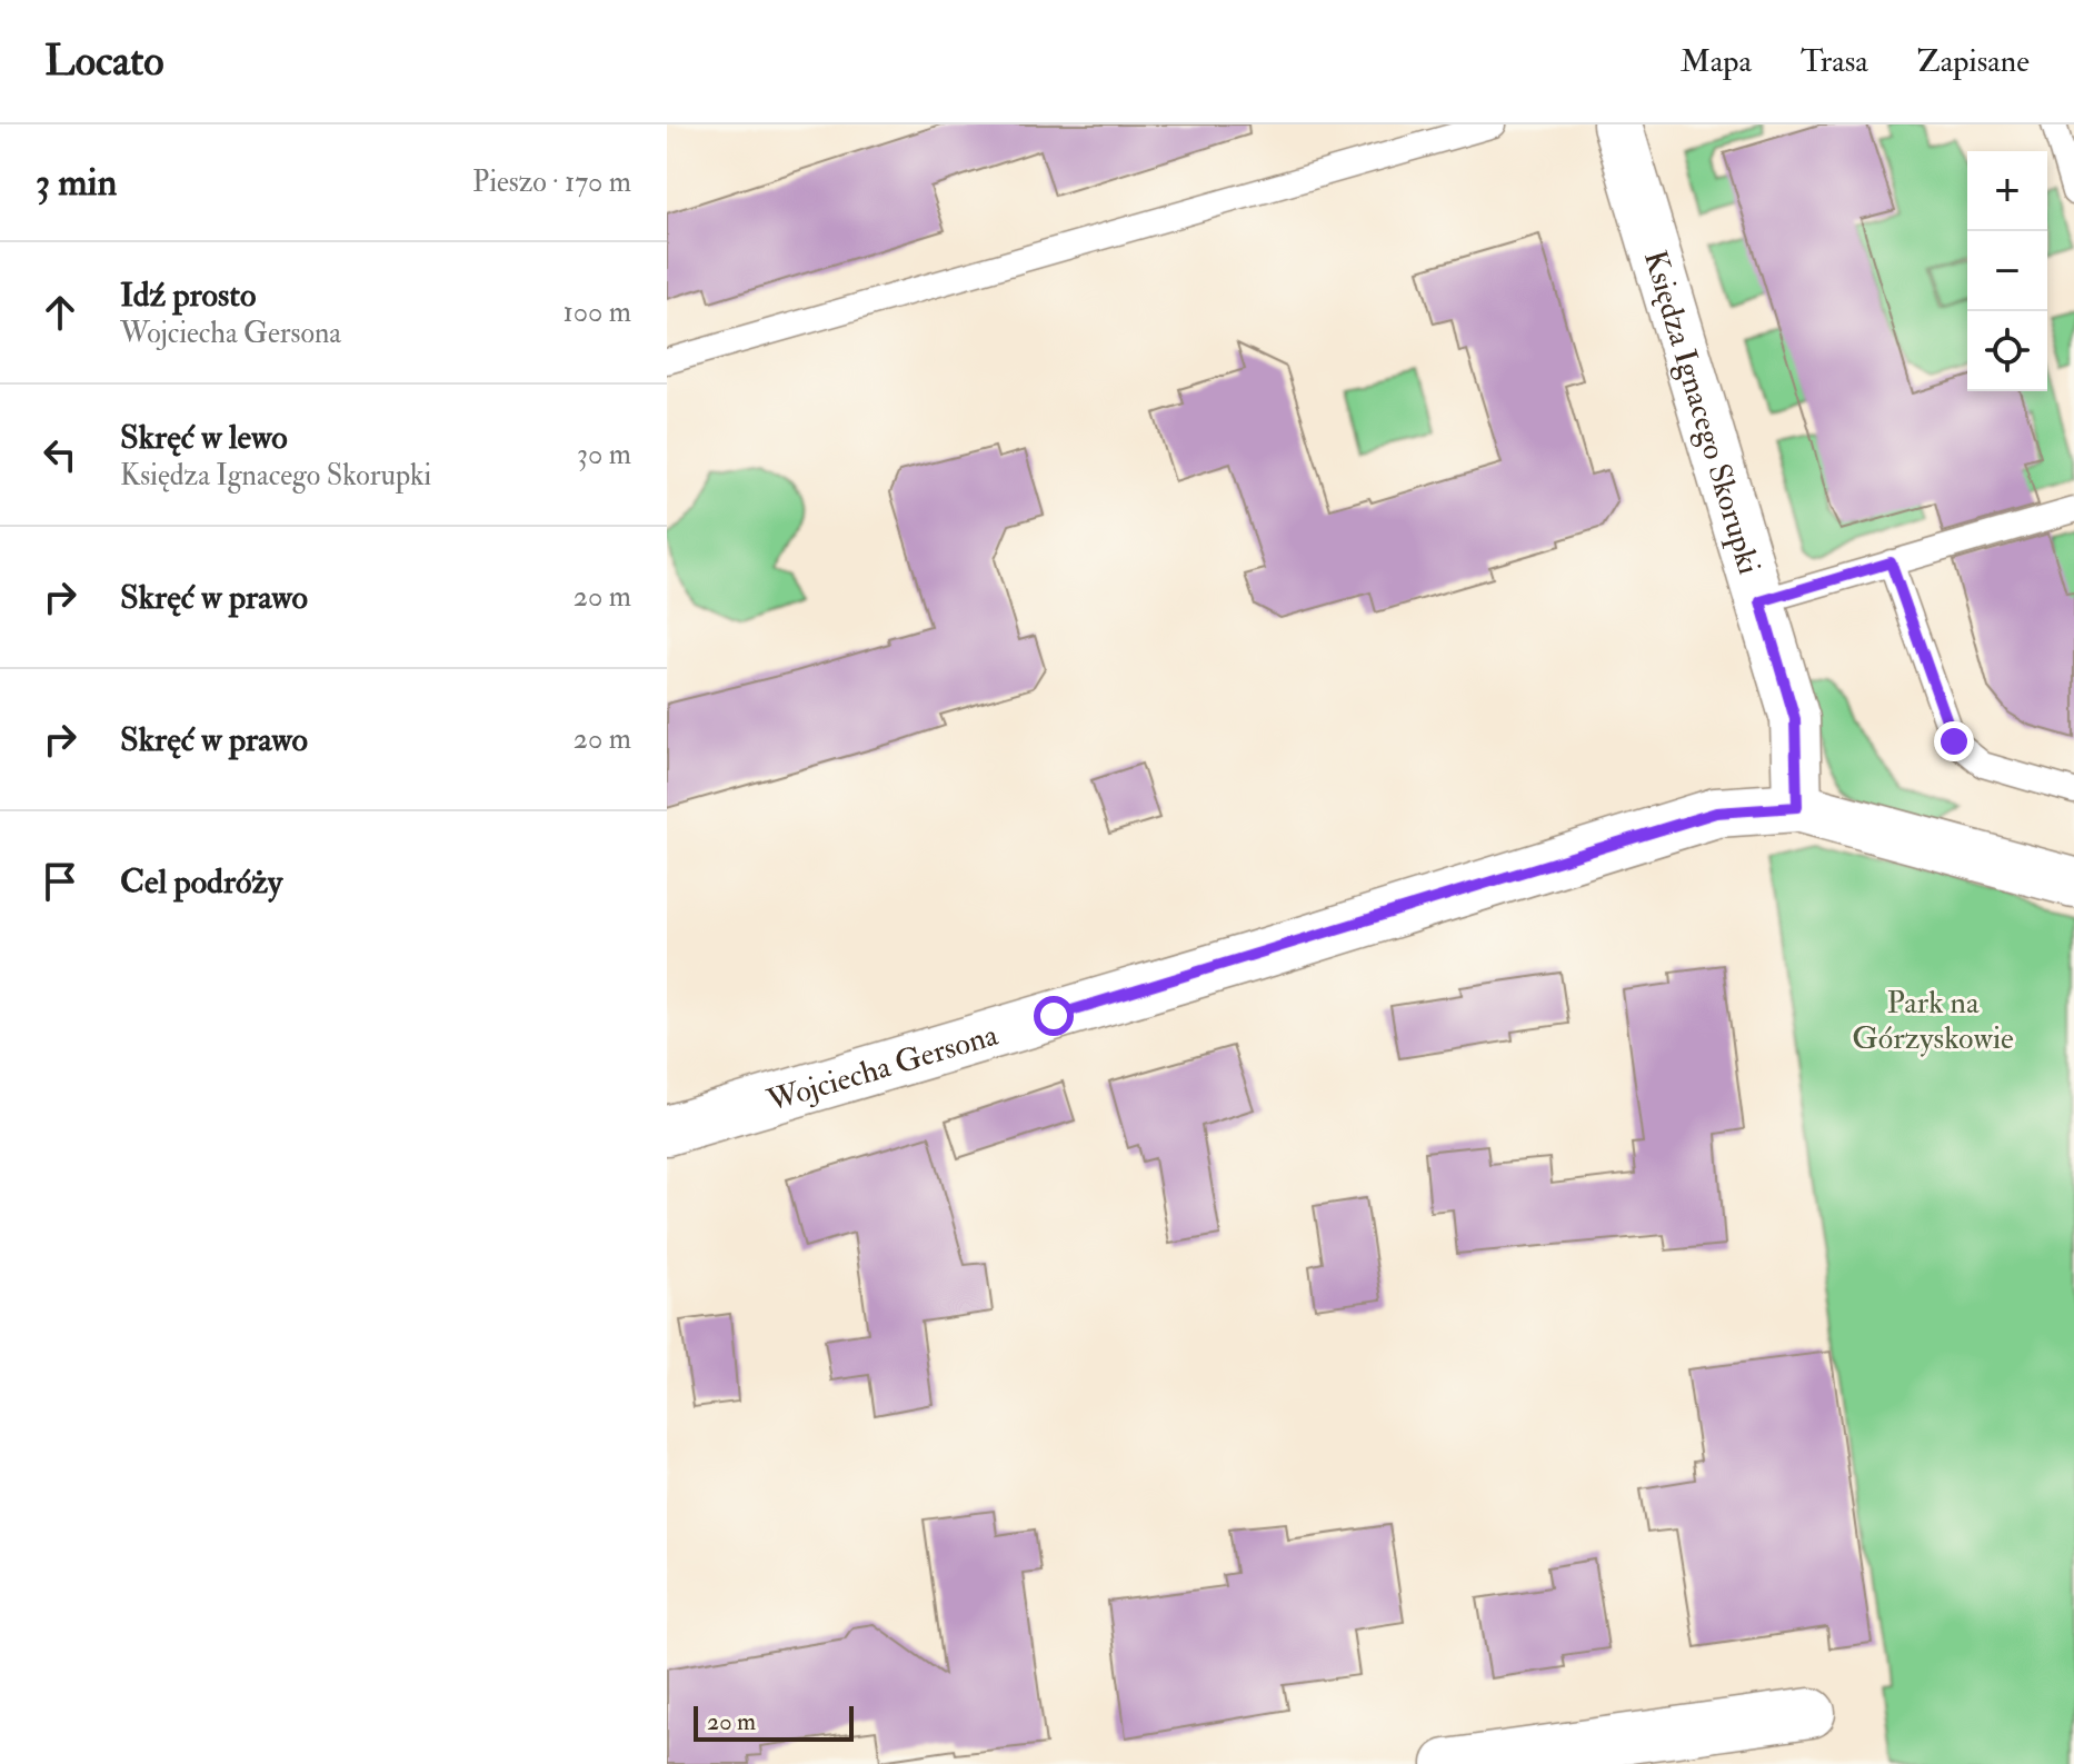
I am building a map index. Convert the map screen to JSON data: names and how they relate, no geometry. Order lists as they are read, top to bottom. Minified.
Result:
{"streets":{"street":["Księdza Ignacego Skorupki","Wojciecha Gersona"]},"crossings":[["Księdza Ignacego Skorupki","Wojciecha Gersona"]],"parks":["Park na Górzyskowie"],"scale_bar":"20 m","page":{"header":"Locato","nav":["Mapa","Trasa","Zapisane"],"heading":["3 min","Pieszo · 170 m"],"map_buttons":["+","−"],"list":[["Idź prosto","Wojciecha Gersona","100 m"],["Skręć w lewo","Księdza Ignacego Skorupki","30 m"],["Skręć w prawo","20 m"],["Skręć w prawo","20 m"],"Cel podróży"],"scale":"20 m"}}
